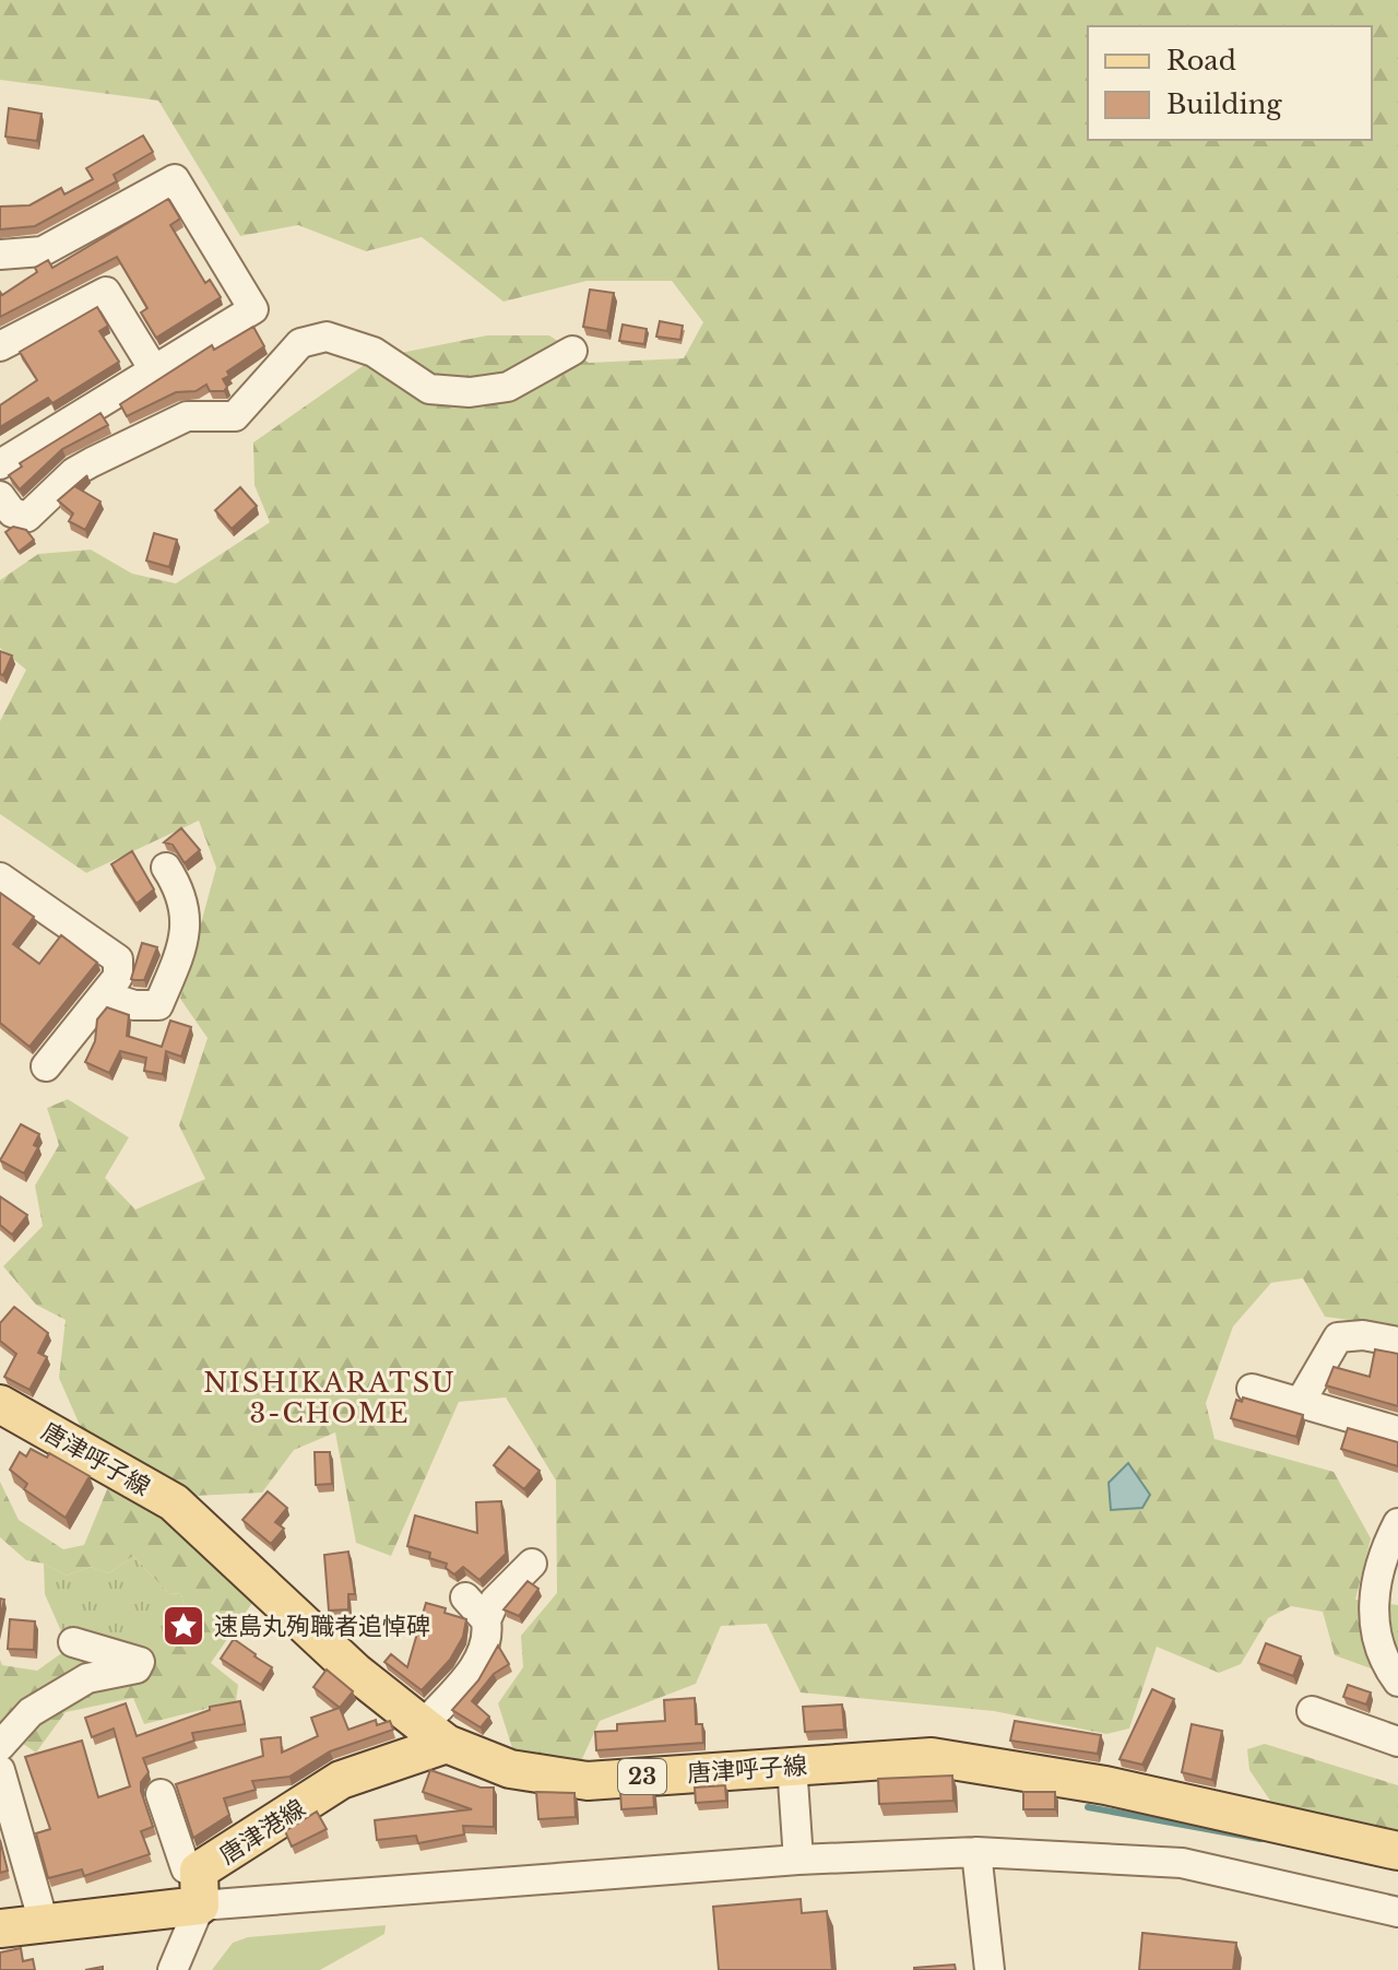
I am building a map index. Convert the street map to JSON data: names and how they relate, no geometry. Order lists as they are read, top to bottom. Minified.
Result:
{"streets":{"main road":["唐津呼子線","23","唐津港線"]},"crossings":[["唐津呼子線","唐津港線"]],"districts":["NISHIKARATSU 3-CHOME"],"places":{"place":["速島丸殉職者追悼碑"]},"legend":["Road","Building"]}
